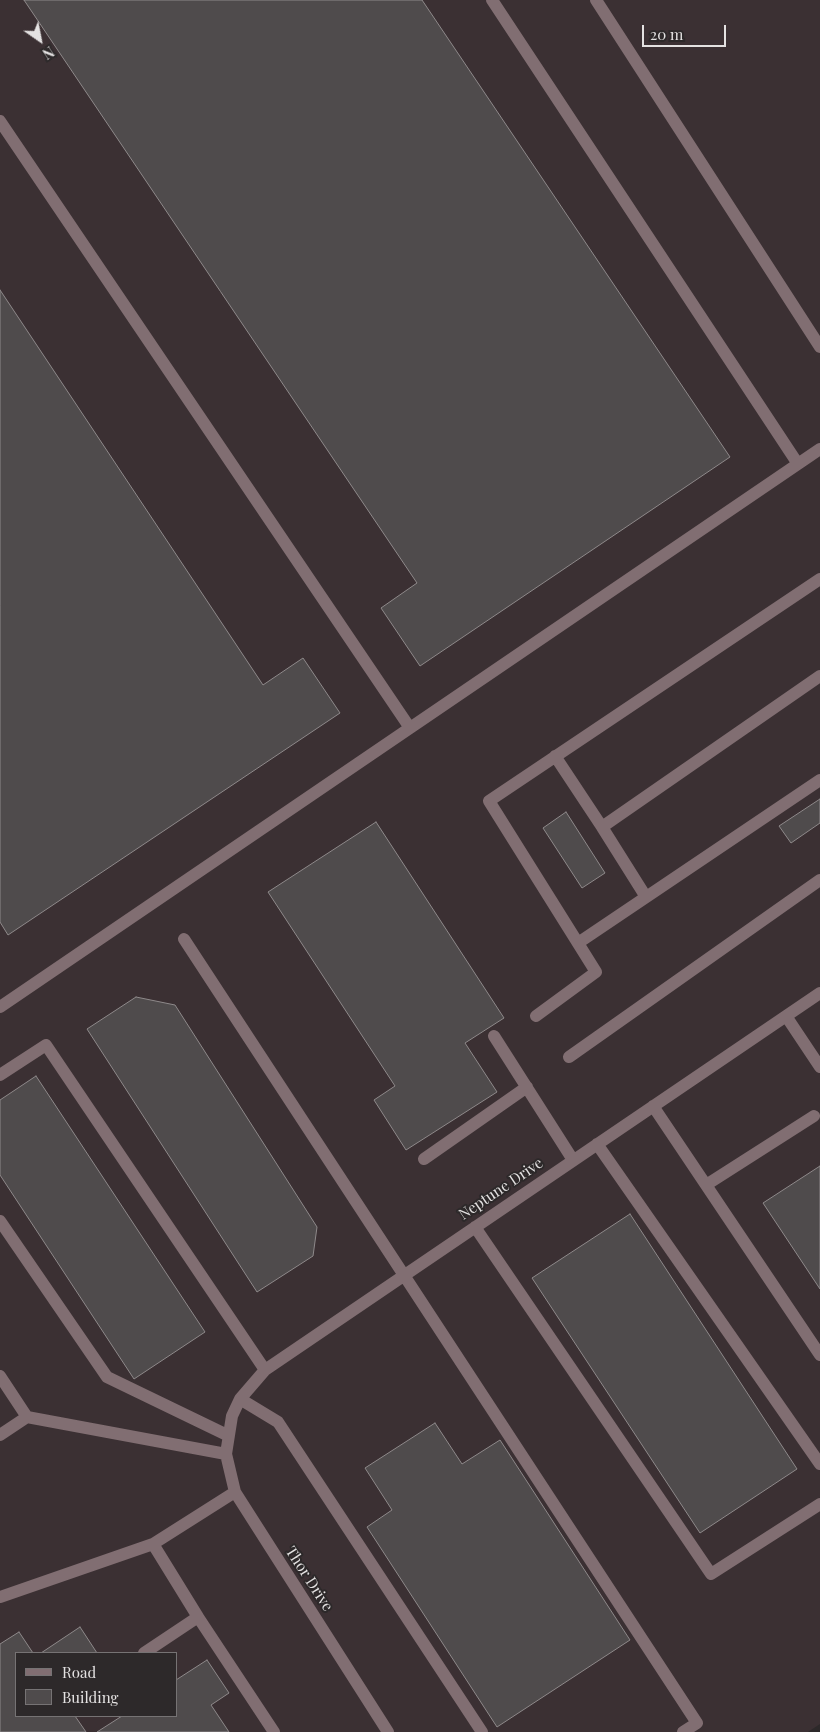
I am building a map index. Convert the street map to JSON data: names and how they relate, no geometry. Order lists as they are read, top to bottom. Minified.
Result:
{"streets":{"street":["Neptune Drive","Thor Drive"]},"crossings":[["Neptune Drive","Thor Drive"]],"legend":["Road","Building"],"scale_bar":"20 m","north":"bottom right"}
